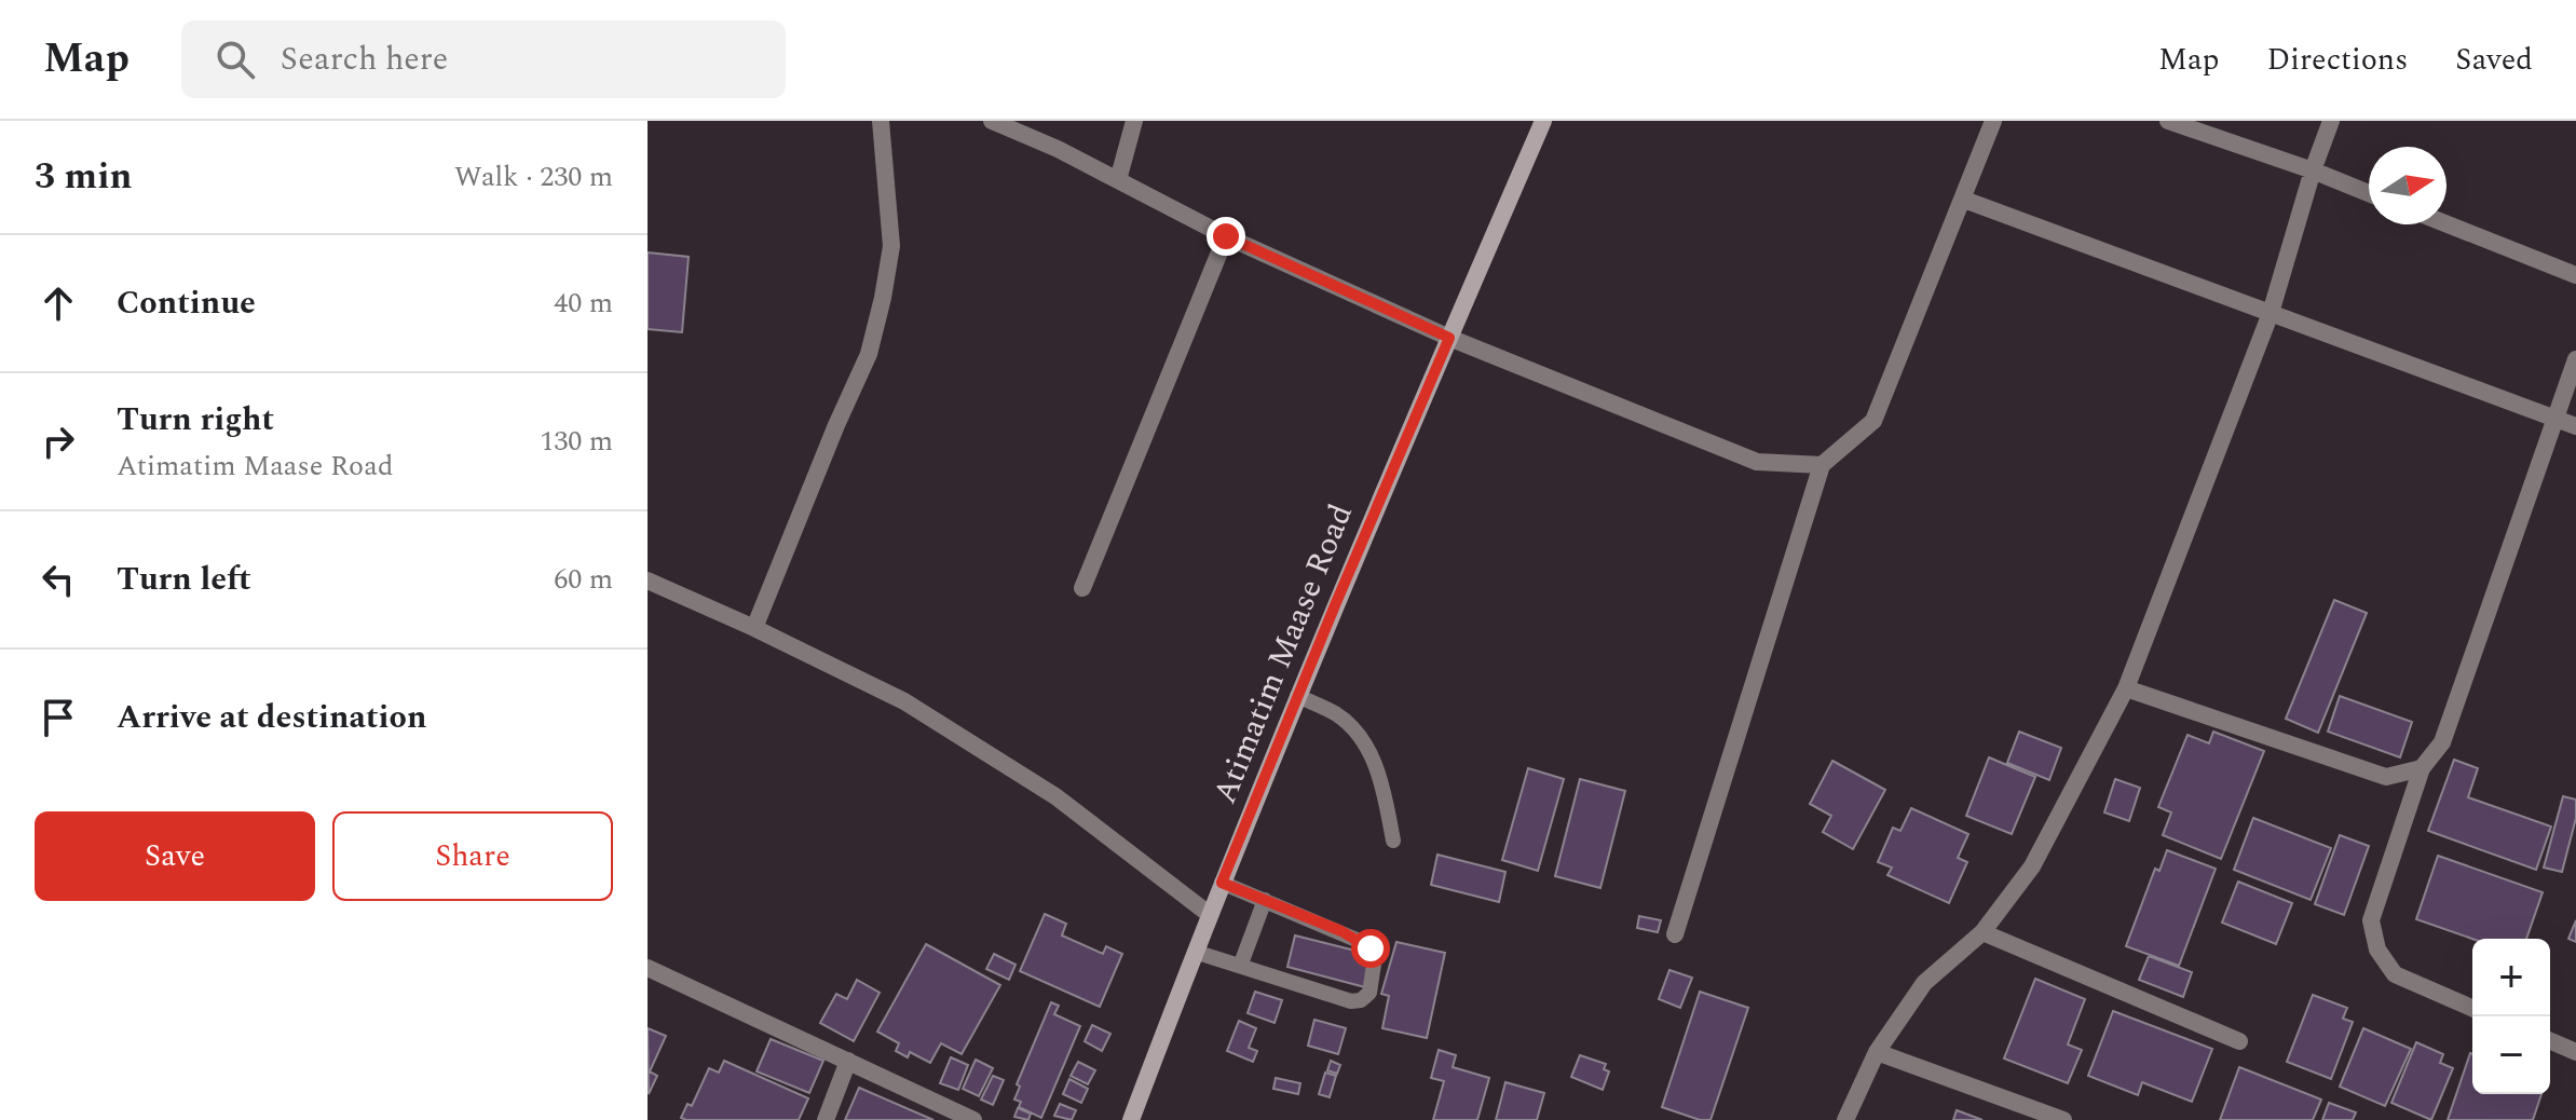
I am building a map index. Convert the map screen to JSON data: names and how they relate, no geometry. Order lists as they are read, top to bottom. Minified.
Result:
{"streets":{"main road":["Atimatim Maase Road"]},"north":"right","page":{"header":"Map","search":"Search here","nav":["Map","Directions","Saved"],"heading":["3 min","Walk · 230 m"],"list":[["Continue","40 m"],["Turn right","Atimatim Maase Road","130 m"],["Turn left","60 m"],"Arrive at destination"],"buttons":["Save","Share"],"map_buttons":["+","−"]}}
